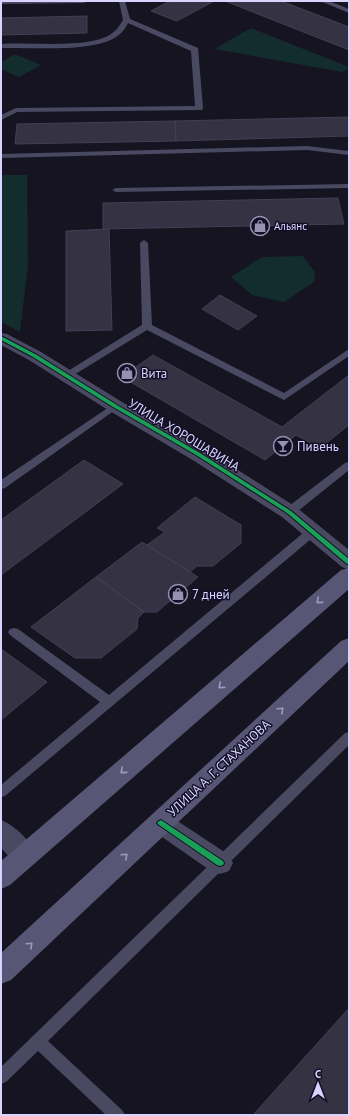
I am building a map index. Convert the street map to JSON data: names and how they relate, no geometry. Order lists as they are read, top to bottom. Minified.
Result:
{"streets":{"main road":["УЛИЦА А. Г. СТАХАНОВА"],"street":["УЛИЦА ХОРОШАВИНА"]},"places":{"shop":["Альянс","Вита","7 дней"],"bar":["Пивень"]},"north":"top"}
